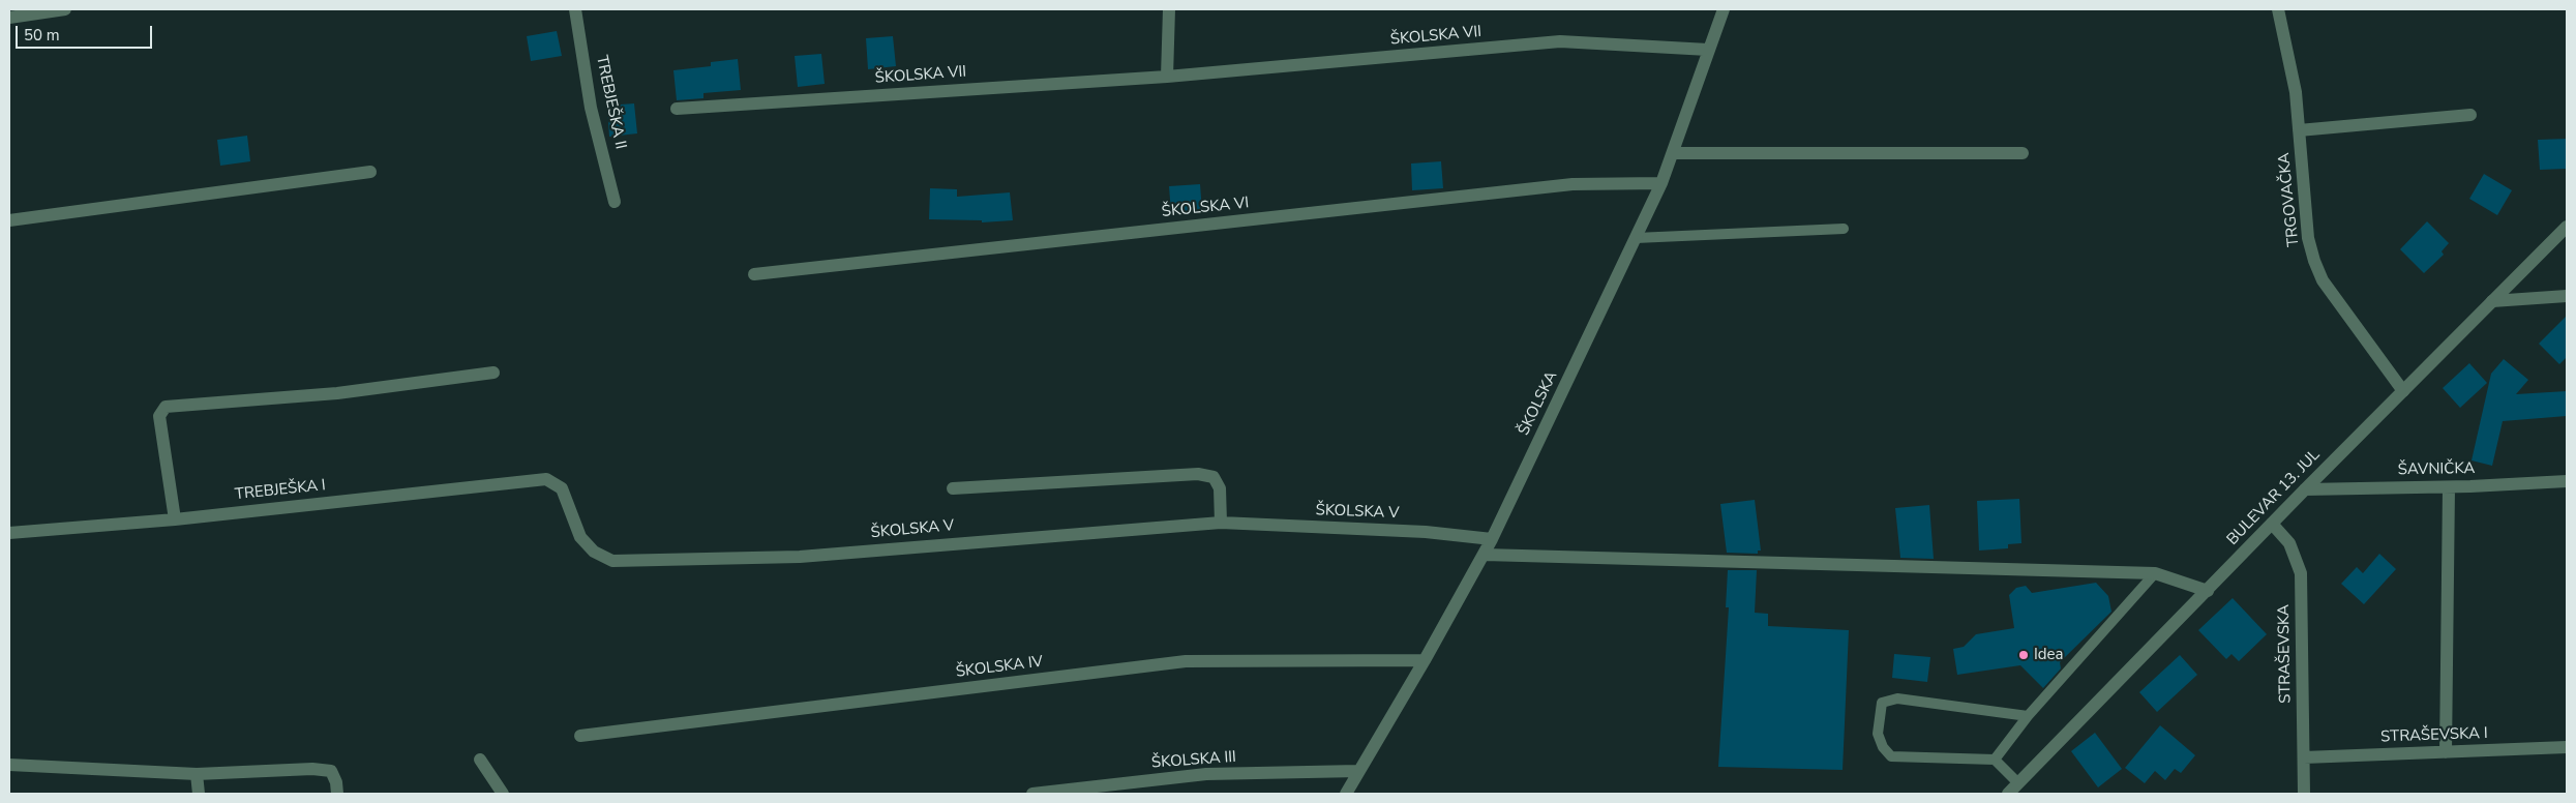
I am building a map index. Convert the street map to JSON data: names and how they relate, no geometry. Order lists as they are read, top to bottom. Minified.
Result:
{"streets":{"street":["ŠKOLSKA VII","TREBJEŠKA II","TRGOVAČKA","ŠKOLSKA VI","ŠKOLSKA","ŠAVNIČKA","TREBJEŠKA I","BULEVAR 13. JUL","ŠKOLSKA V","STRAŠEVSKA","ŠKOLSKA IV","STRAŠEVSKA I","ŠKOLSKA III"]},"crossings":[["ŠKOLSKA VII","ŠKOLSKA"],["TRGOVAČKA","BULEVAR 13. JUL"],["ŠKOLSKA VI","ŠKOLSKA"],["ŠKOLSKA","ŠKOLSKA V"],["ŠKOLSKA","ŠKOLSKA IV"],["ŠKOLSKA","ŠKOLSKA III"],["ŠAVNIČKA","BULEVAR 13. JUL"],["TREBJEŠKA I","ŠKOLSKA V"],["BULEVAR 13. JUL","STRAŠEVSKA"],["STRAŠEVSKA","STRAŠEVSKA I"]],"places":["Idea"],"scale_bar":"50 m"}
